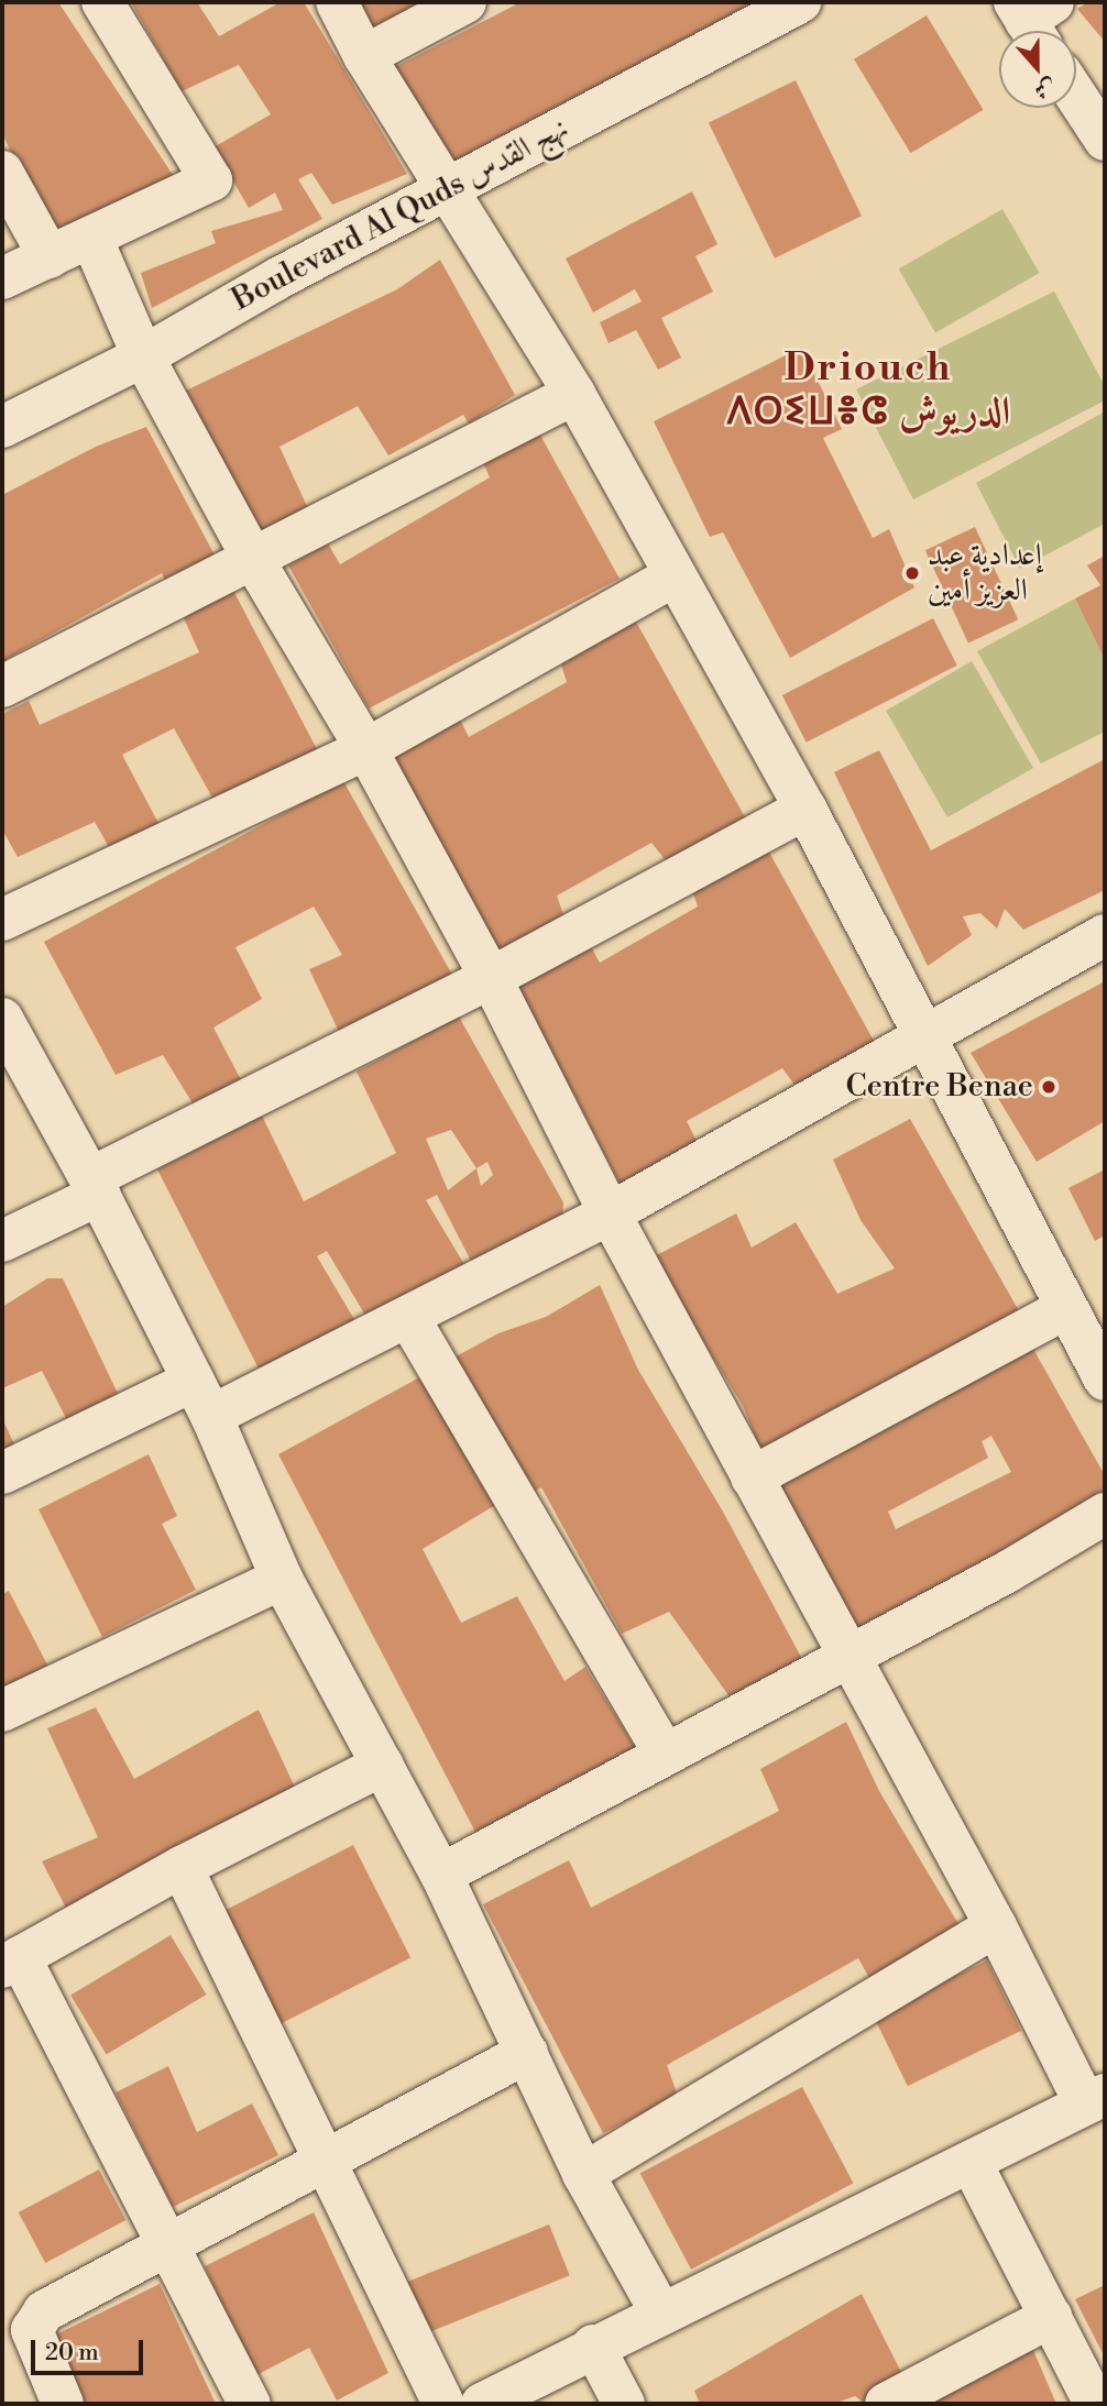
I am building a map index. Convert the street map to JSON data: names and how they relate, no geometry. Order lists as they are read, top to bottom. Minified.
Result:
{"streets":{"street":["Boulevard Al Quds نهج القدس"]},"districts":["Driouch ⴷⵔⵉⵡⴻⵛ الدريوش"],"places":["إعدادية عبد العزيز أمين","Centre Benae"],"scale_bar":"20 m","north":"bottom"}
